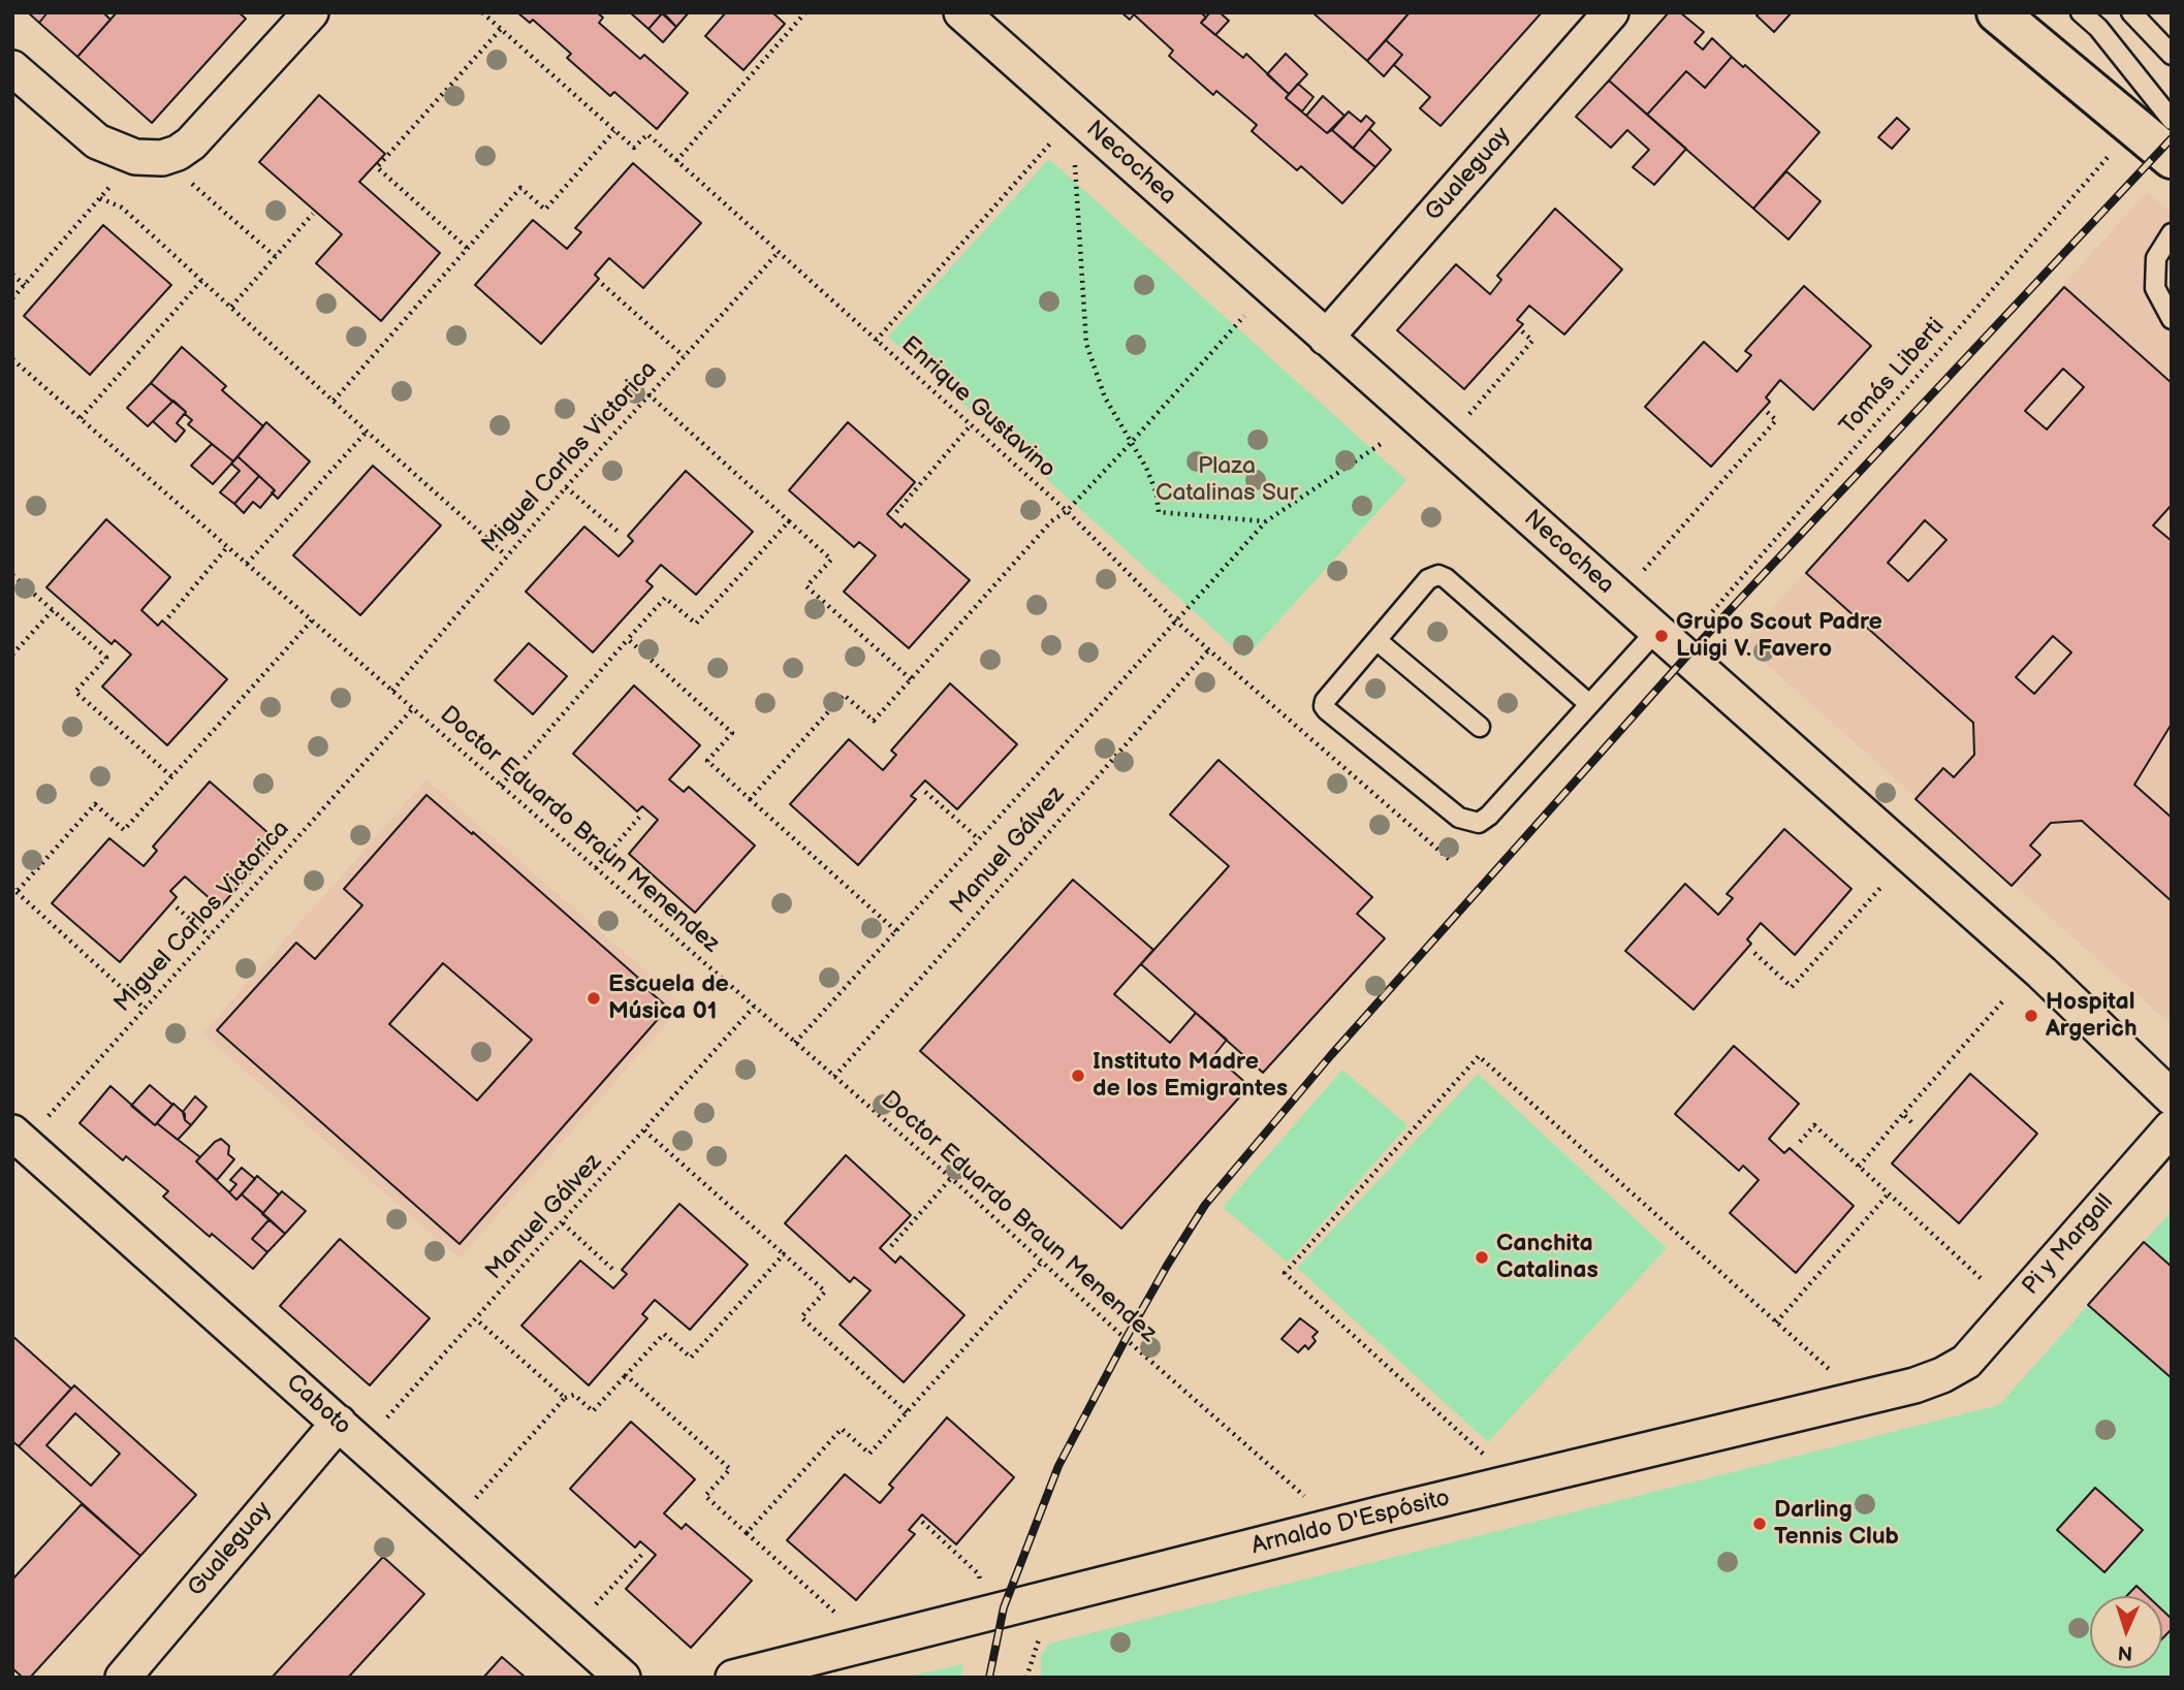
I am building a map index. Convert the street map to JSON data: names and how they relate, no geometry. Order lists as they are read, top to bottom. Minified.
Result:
{"streets":{"street":["Necochea","Gualeguay","Pi y Margall","Caboto","Arnaldo D'Espósito"],"path":["Tomás Liberti","Enrique Gustavino","Miguel Carlos Victorica","Doctor Eduardo Braun Menendez","Manuel Gálvez"]},"crossings":[["Necochea","Gualeguay"],["Necochea","Tomás Liberti"],["Gualeguay","Caboto"],["Enrique Gustavino","Miguel Carlos Victorica"],["Enrique Gustavino","Manuel Gálvez"],["Miguel Carlos Victorica","Doctor Eduardo Braun Menendez"],["Doctor Eduardo Braun Menendez","Manuel Gálvez"],["Pi y Margall","Arnaldo D'Espósito"]],"parks":["Plaza Catalinas Sur"],"places":["Grupo Scout Padre Luigi V. Favero","Escuela de Música 01","Hospital Argerich","Instituto Madre de los Emigrantes","Canchita Catalinas","Darling Tennis Club"],"north":"bottom"}
